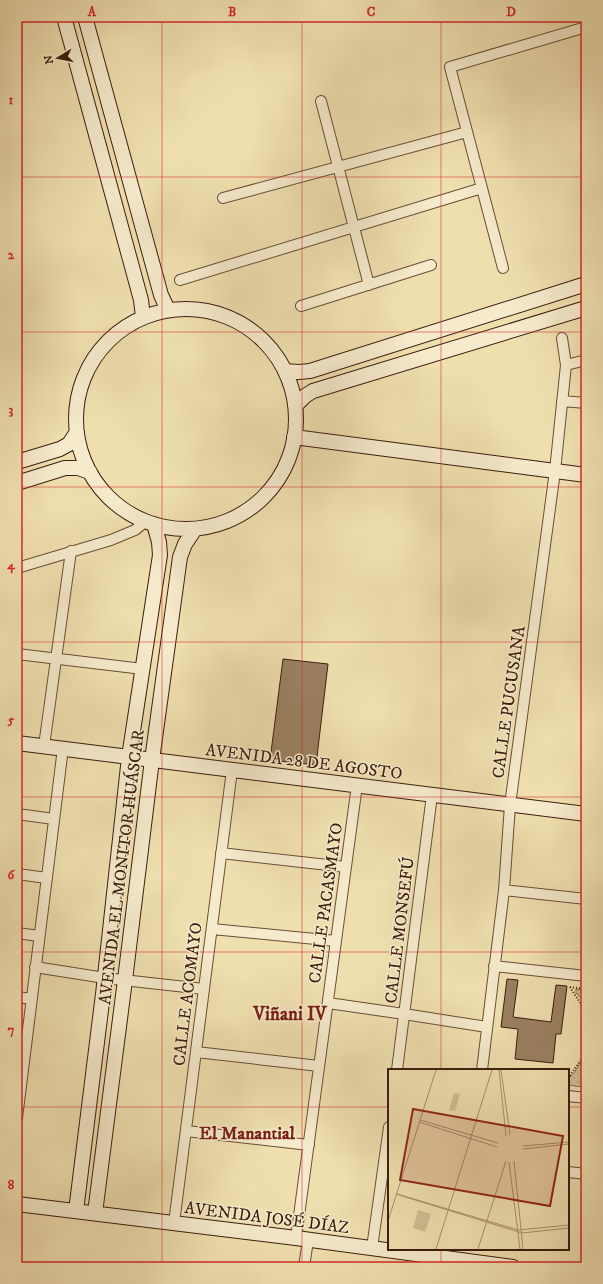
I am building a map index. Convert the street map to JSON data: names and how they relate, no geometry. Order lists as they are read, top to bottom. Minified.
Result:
{"streets":{"street":["CALLE PUCUSANA","AVENIDA 28 DE AGOSTO","AVENIDA EL MONITOR HUÁSCAR","CALLE PACASMAYO","CALLE MONSEFÚ","CALLE ACOMAYO","AVENIDA JOSÉ DÍAZ"]},"crossings":[["CALLE PUCUSANA","AVENIDA 28 DE AGOSTO"],["AVENIDA 28 DE AGOSTO","AVENIDA EL MONITOR HUÁSCAR"],["AVENIDA 28 DE AGOSTO","CALLE PACASMAYO"],["AVENIDA 28 DE AGOSTO","CALLE MONSEFÚ"],["AVENIDA 28 DE AGOSTO","CALLE ACOMAYO"],["AVENIDA EL MONITOR HUÁSCAR","AVENIDA JOSÉ DÍAZ"],["CALLE PACASMAYO","AVENIDA JOSÉ DÍAZ"],["CALLE ACOMAYO","AVENIDA JOSÉ DÍAZ"]],"districts":["Viñani IV","El Manantial"],"north":"left","grid":{"columns":["A","B","C","D"],"rows":["1","2","3","4","5","6","7","8"]}}
